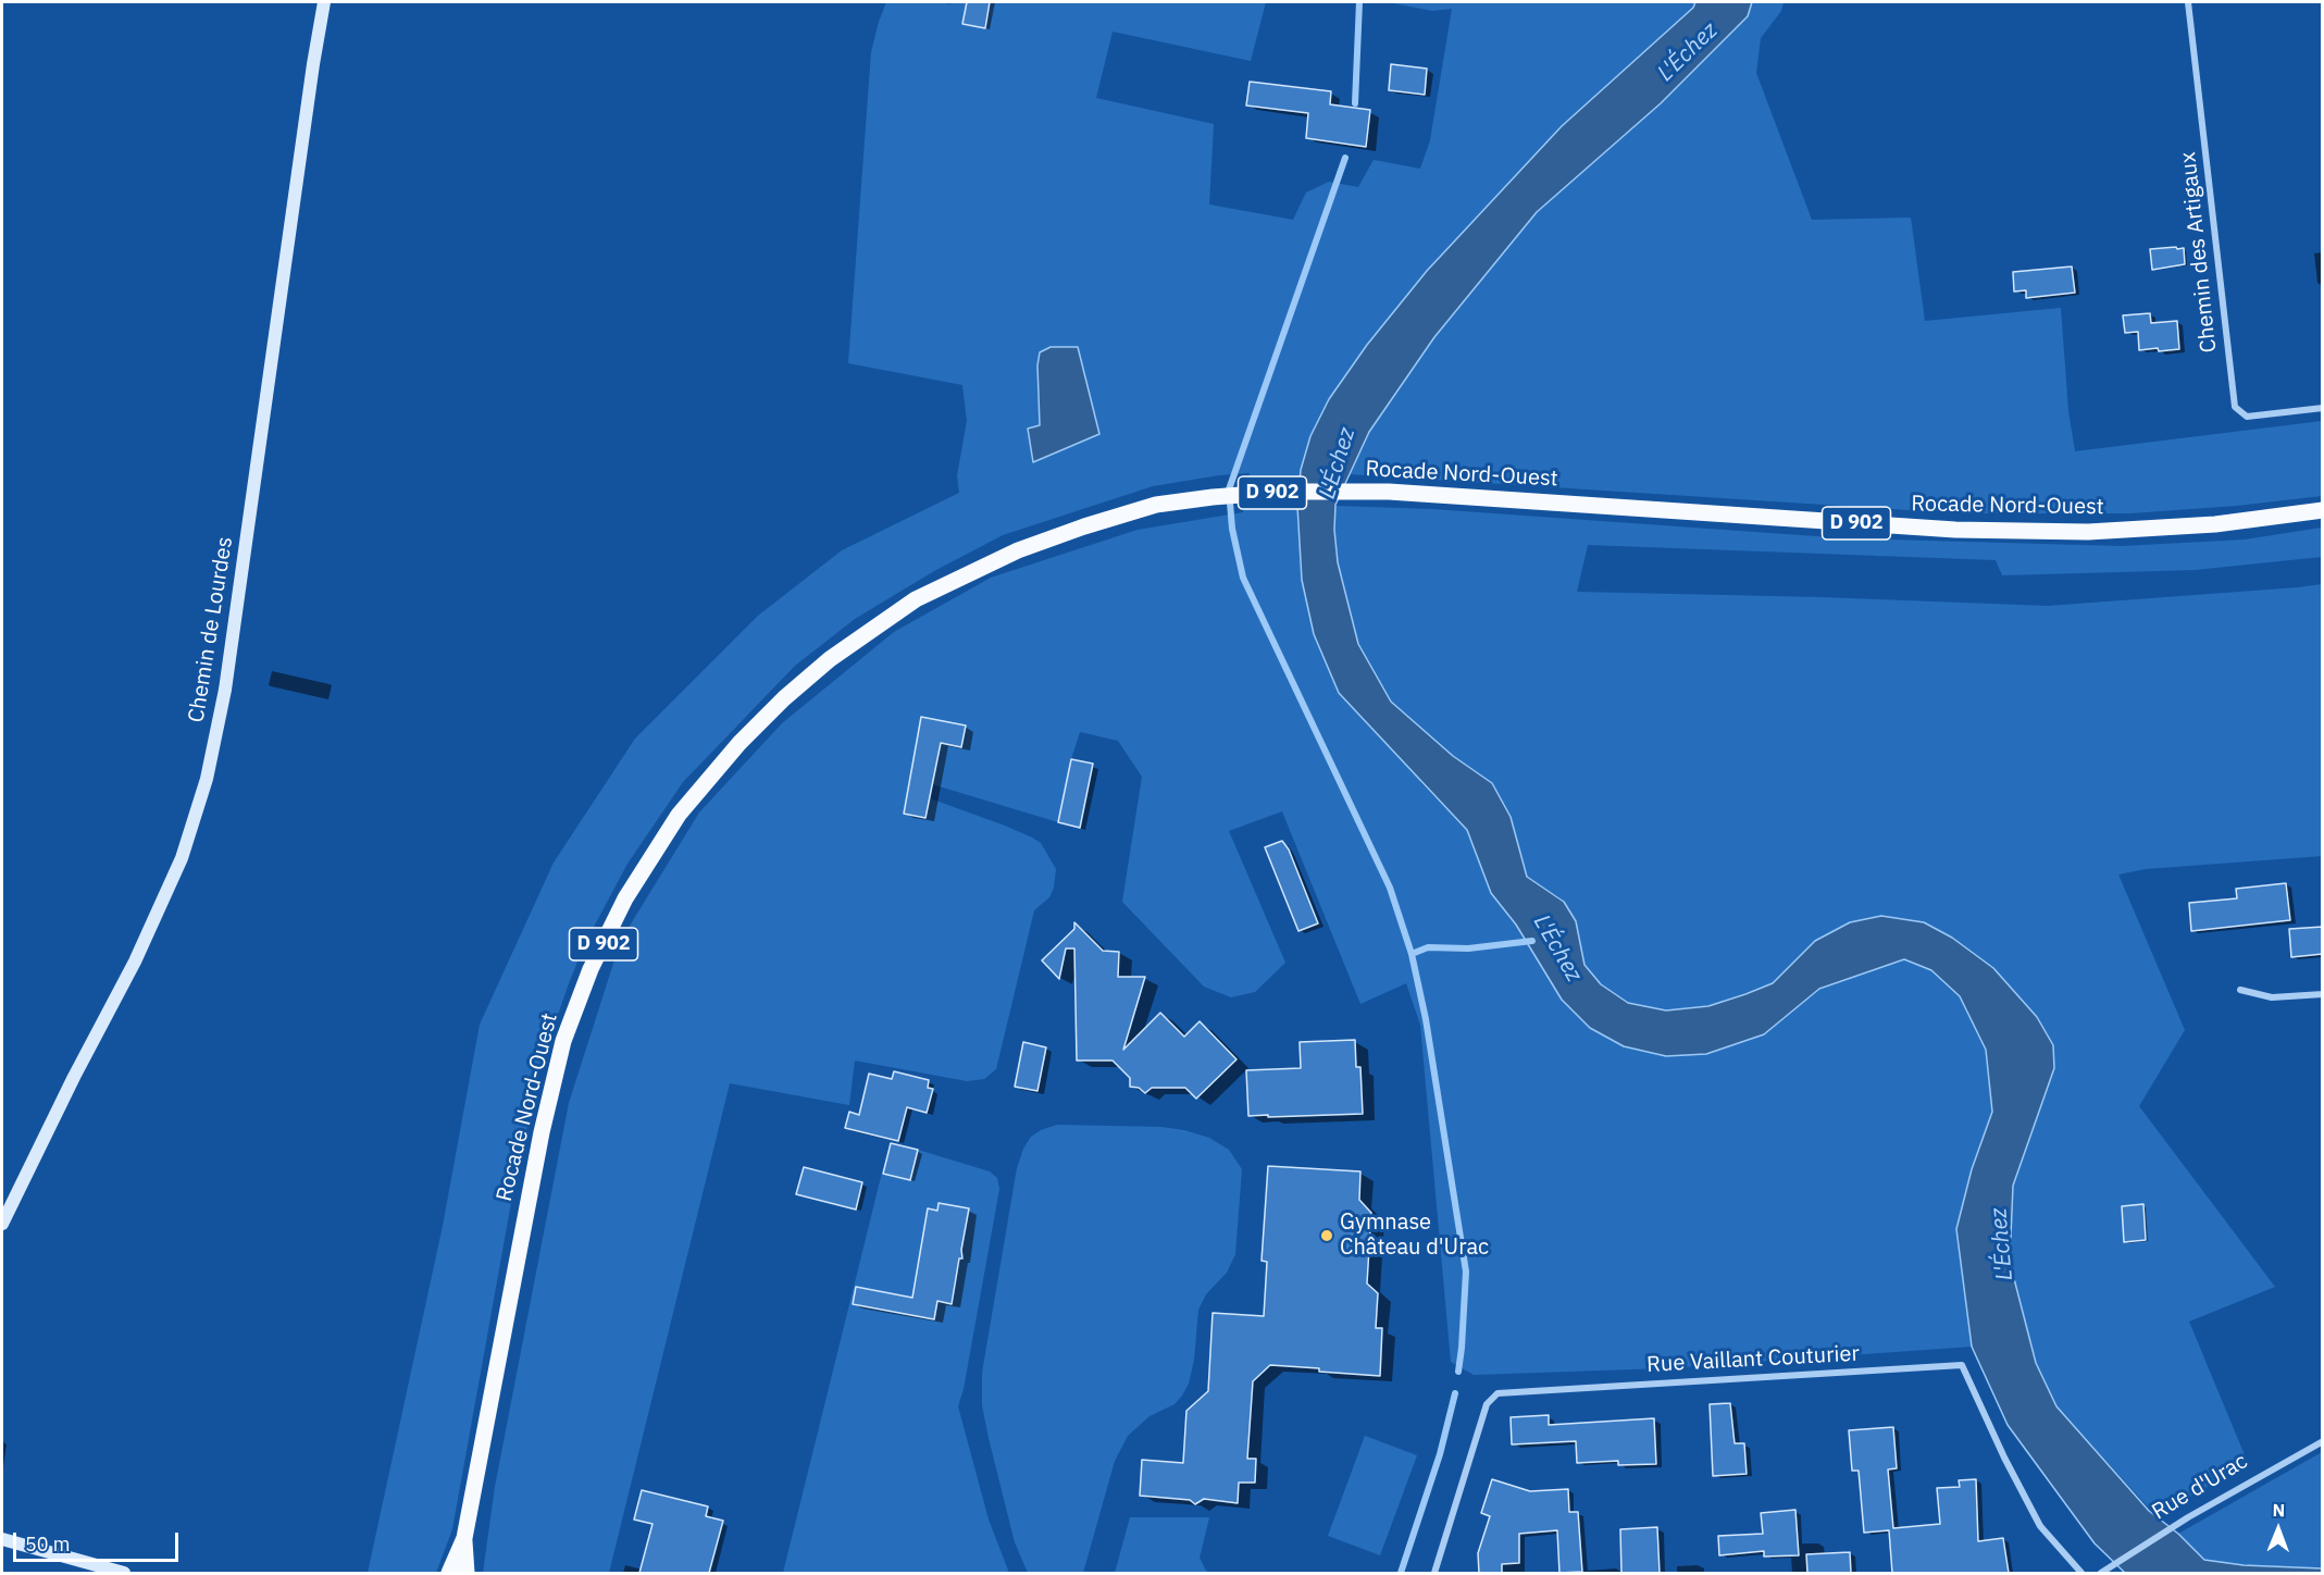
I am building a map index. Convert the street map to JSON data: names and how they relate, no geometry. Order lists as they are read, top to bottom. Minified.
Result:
{"streets":{"main road":["Rocade Nord-Ouest","D 902"],"street":["Chemin des Artigaux","Chemin de Lourdes","Rue Vaillant Couturier","Rue d'Urac"]},"water":["L'Échez"],"places":["Gymnase Château d'Urac"],"scale_bar":"50 m","north":"top"}
